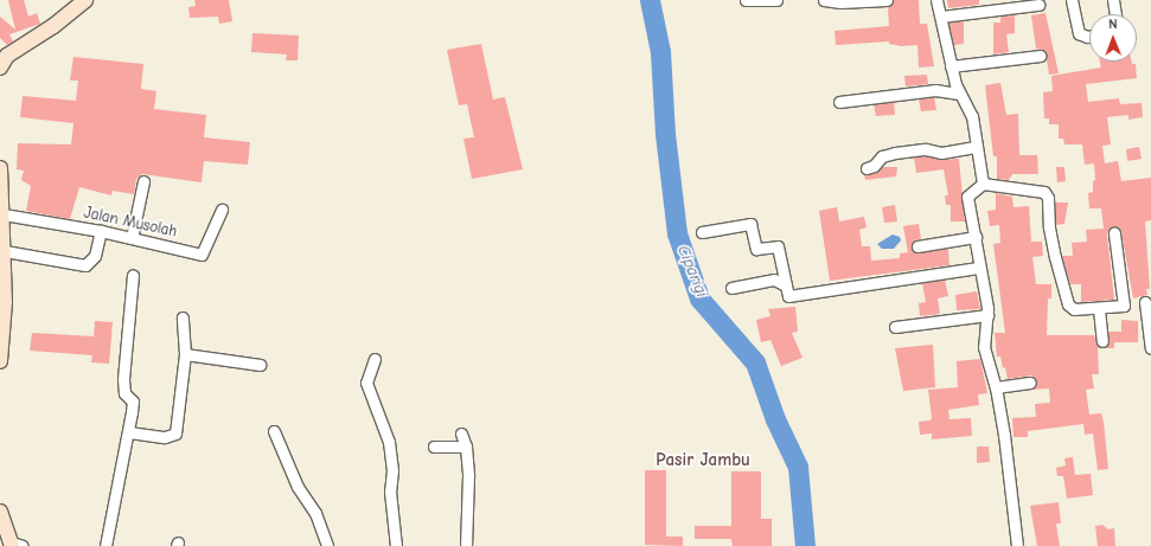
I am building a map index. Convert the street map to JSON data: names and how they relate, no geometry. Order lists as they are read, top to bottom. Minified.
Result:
{"streets":{"street":["Jalan Musolah"]},"districts":["Pasir Jambu"],"water":["Ciparigi"],"north":"top"}
